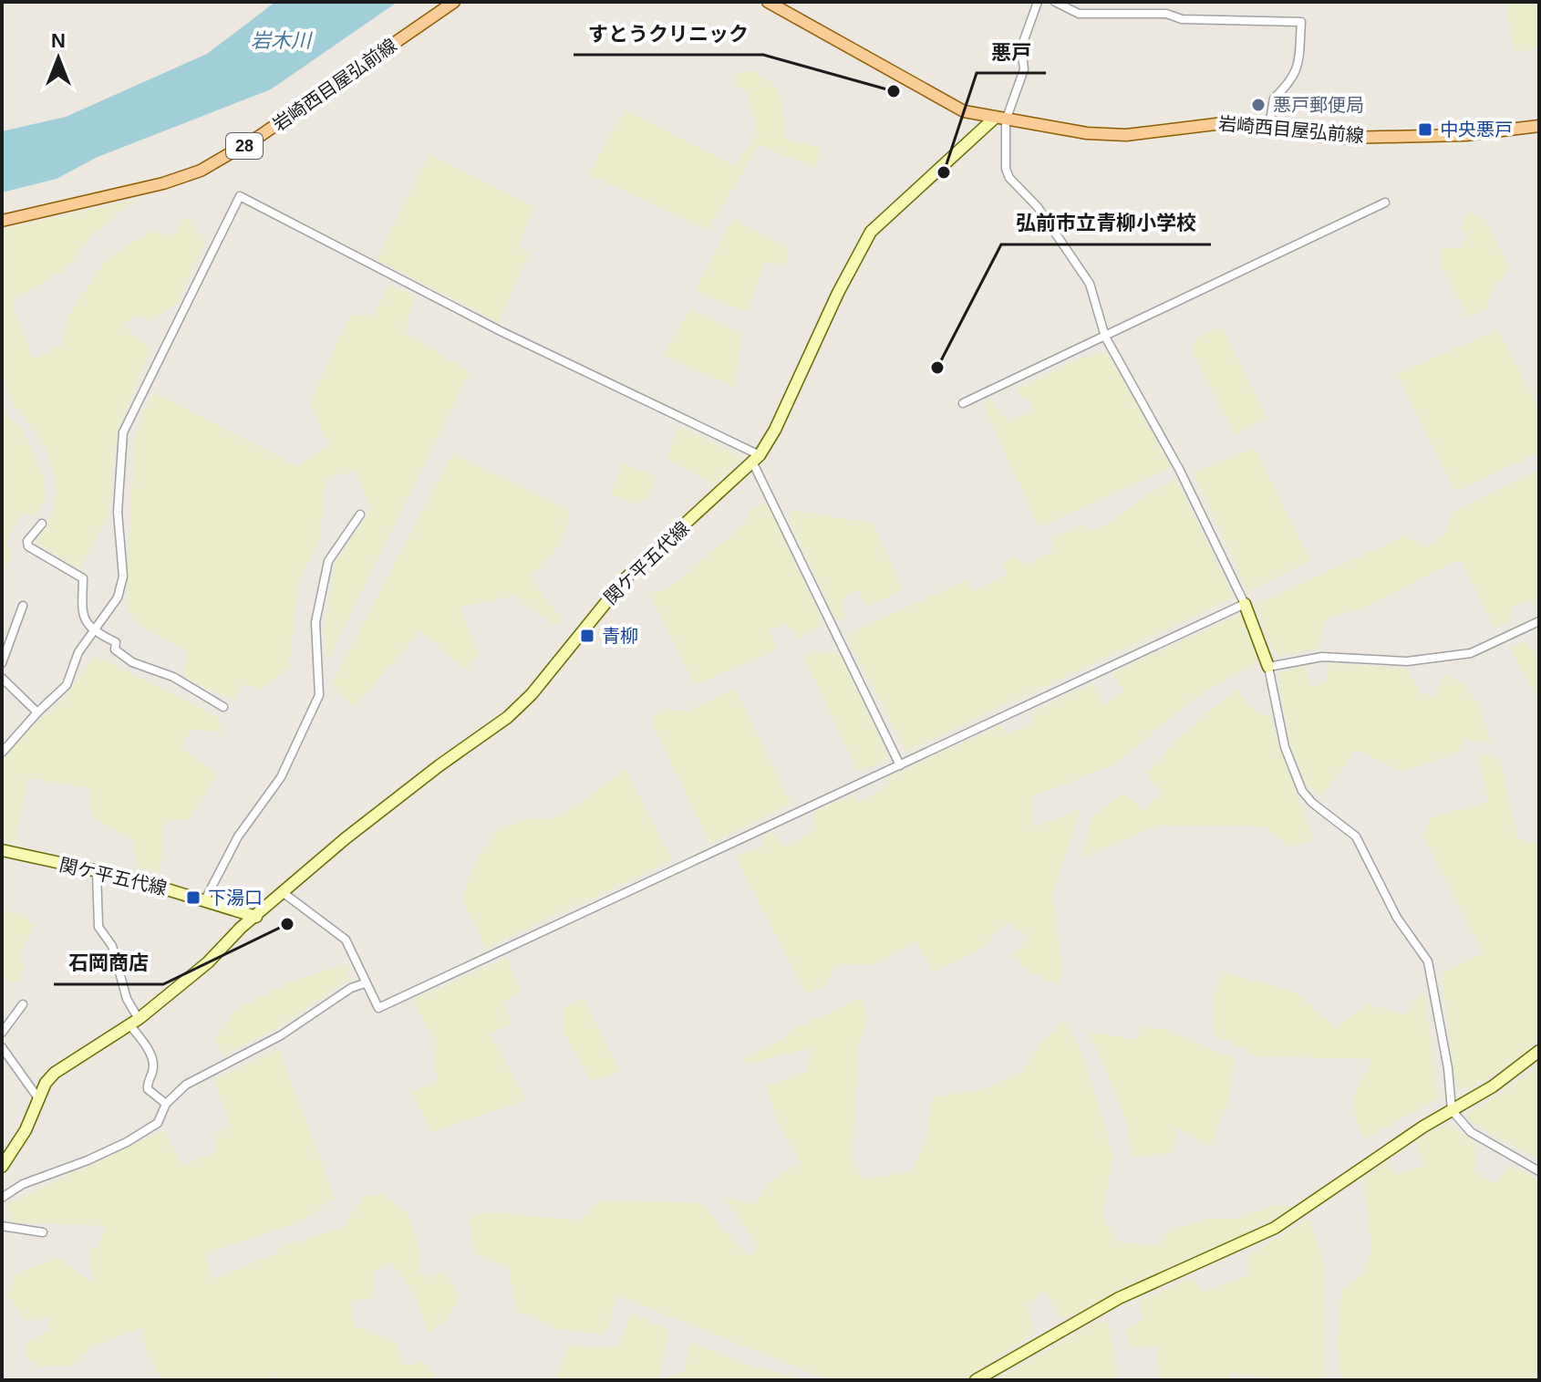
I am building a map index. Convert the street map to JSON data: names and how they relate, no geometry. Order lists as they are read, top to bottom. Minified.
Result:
{"streets":{"main road":["岩崎西目屋弘前線","28","関ケ平五代線"]},"crossings":[["岩崎西目屋弘前線","関ケ平五代線"]],"water":["岩木川"],"places":{"other":["すとうクリニック","悪戸郵便局","悪戸","弘前市立青柳小学校","石岡商店"],"transit":["中央悪戸","青柳","下湯口"]},"north":"top"}
